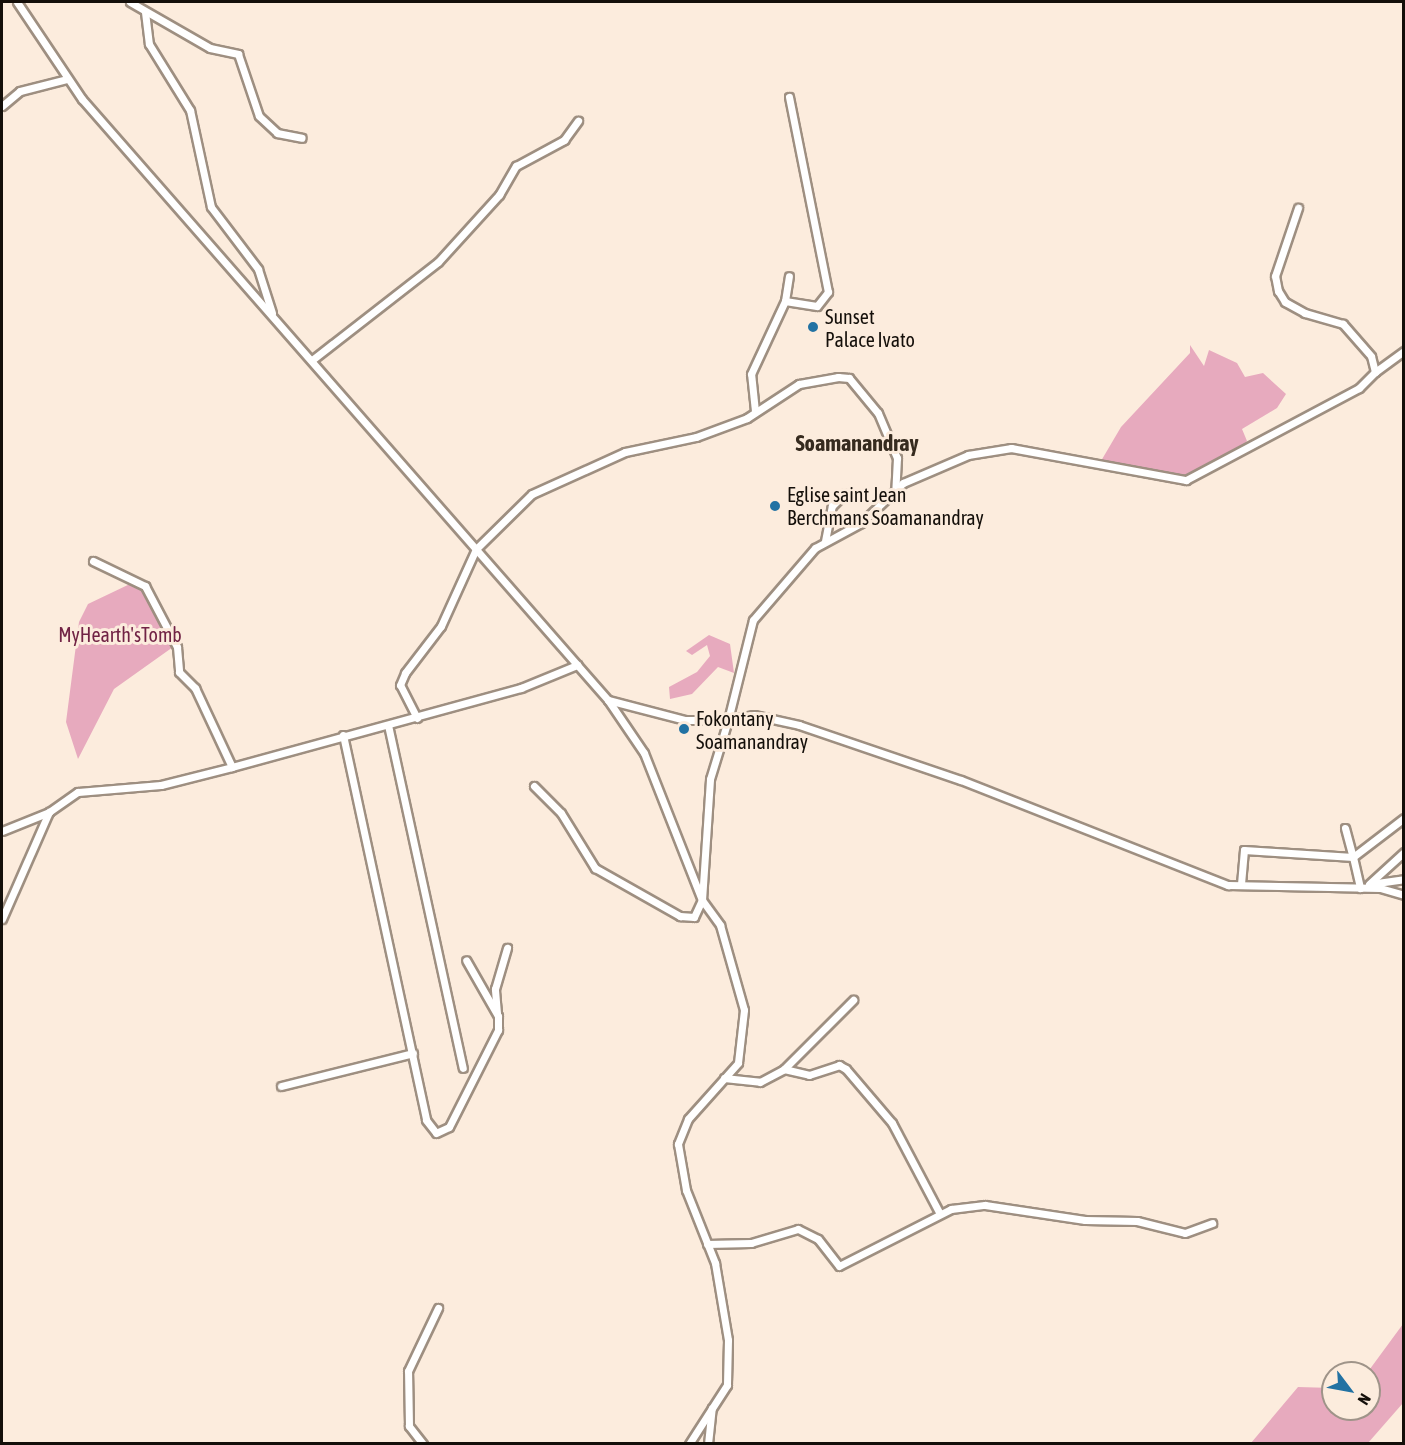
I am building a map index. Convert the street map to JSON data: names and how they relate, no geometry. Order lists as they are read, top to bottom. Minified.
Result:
{"districts":["Soamanandray"],"parks":["MyHearth'sTomb"],"places":["Sunset Palace Ivato","Eglise saint Jean Berchmans Soamanandray","Fokontany Soamanandray"],"north":"bottom right"}
